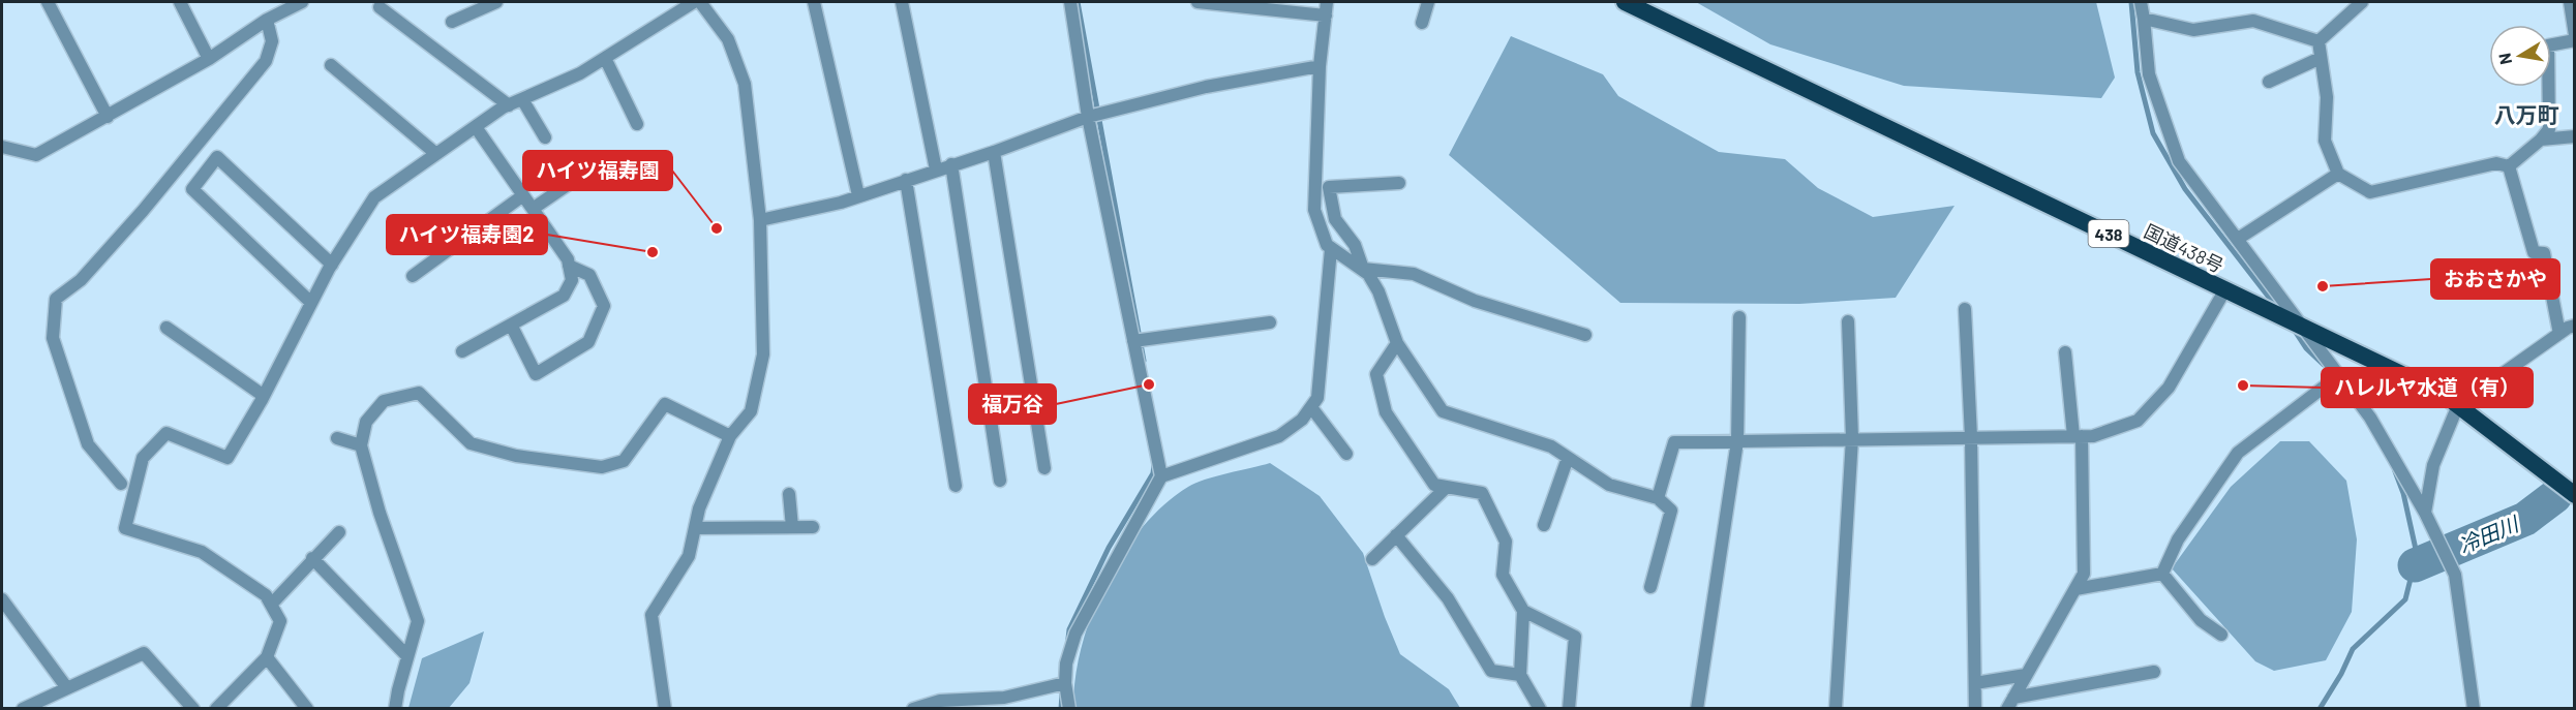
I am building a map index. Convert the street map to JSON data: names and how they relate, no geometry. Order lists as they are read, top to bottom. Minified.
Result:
{"streets":{"highway":["438","国道438号"]},"districts":["八万町"],"water":["冷田川"],"places":["ハイツ福寿園","ハイツ福寿園2","おおさかや","福万谷","ハレルヤ水道（有）"],"north":"left"}
